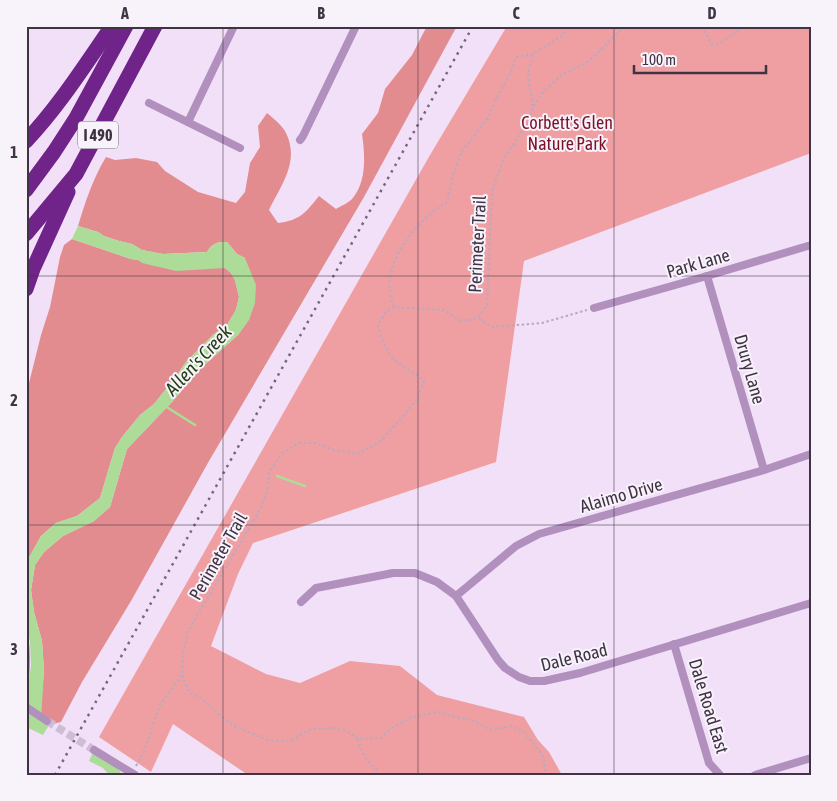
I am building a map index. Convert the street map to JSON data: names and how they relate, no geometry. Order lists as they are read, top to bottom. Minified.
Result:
{"streets":{"highway":["I 490"],"street":["Park Lane","Drury Lane","Alaimo Drive","Dale Road","Dale Road East"],"path":["Perimeter Trail"]},"crossings":[["Park Lane","Drury Lane"],["Drury Lane","Alaimo Drive"],["Alaimo Drive","Dale Road"],["Dale Road","Dale Road East"]],"water":["Allen's Creek"],"parks":["Corbett's Glen Nature Park"],"scale_bar":"100 m","grid":{"columns":["A","B","C","D"],"rows":["1","2","3"]}}
